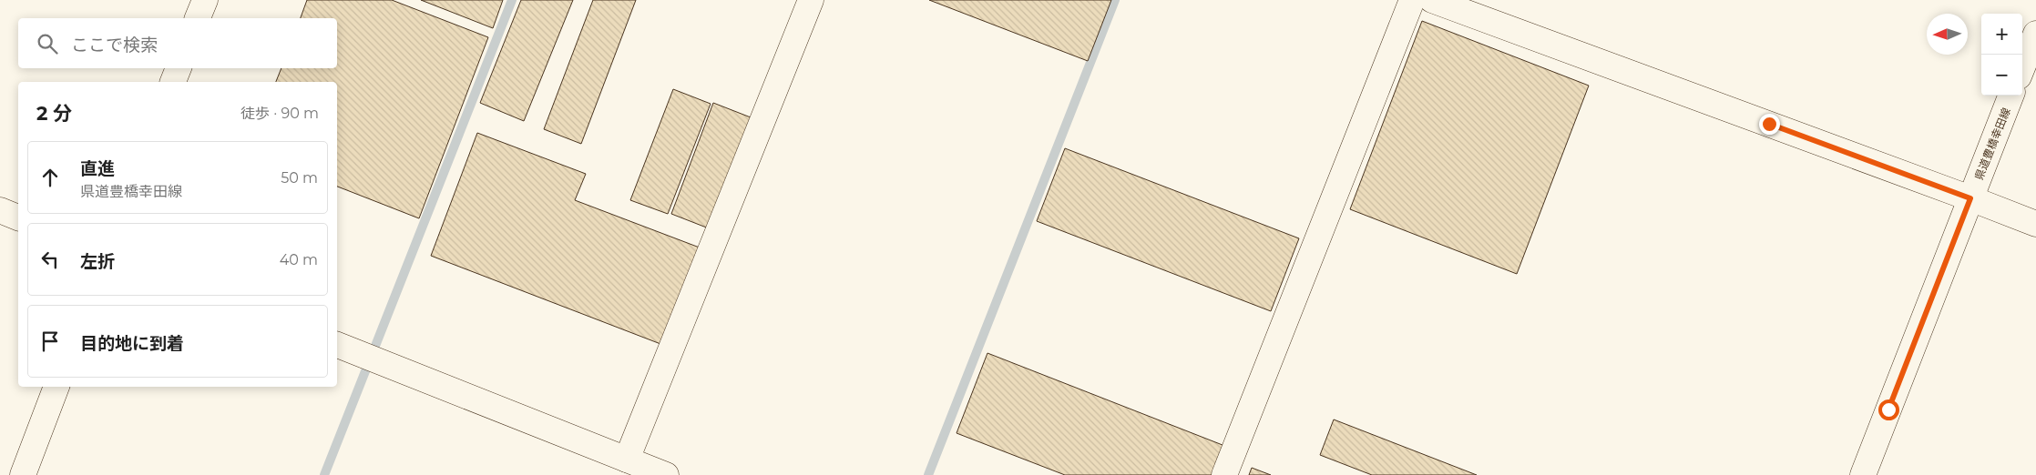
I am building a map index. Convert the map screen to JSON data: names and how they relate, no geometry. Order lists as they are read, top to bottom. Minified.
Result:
{"streets":{"street":["県道豊橋幸田線"]},"north":"left","page":{"map_buttons":["+","−"],"search":"ここで検索","heading":["2 分","徒歩 · 90 m"],"list":[["直進","県道豊橋幸田線","50 m"],["左折","40 m"],"目的地に到着"]}}
